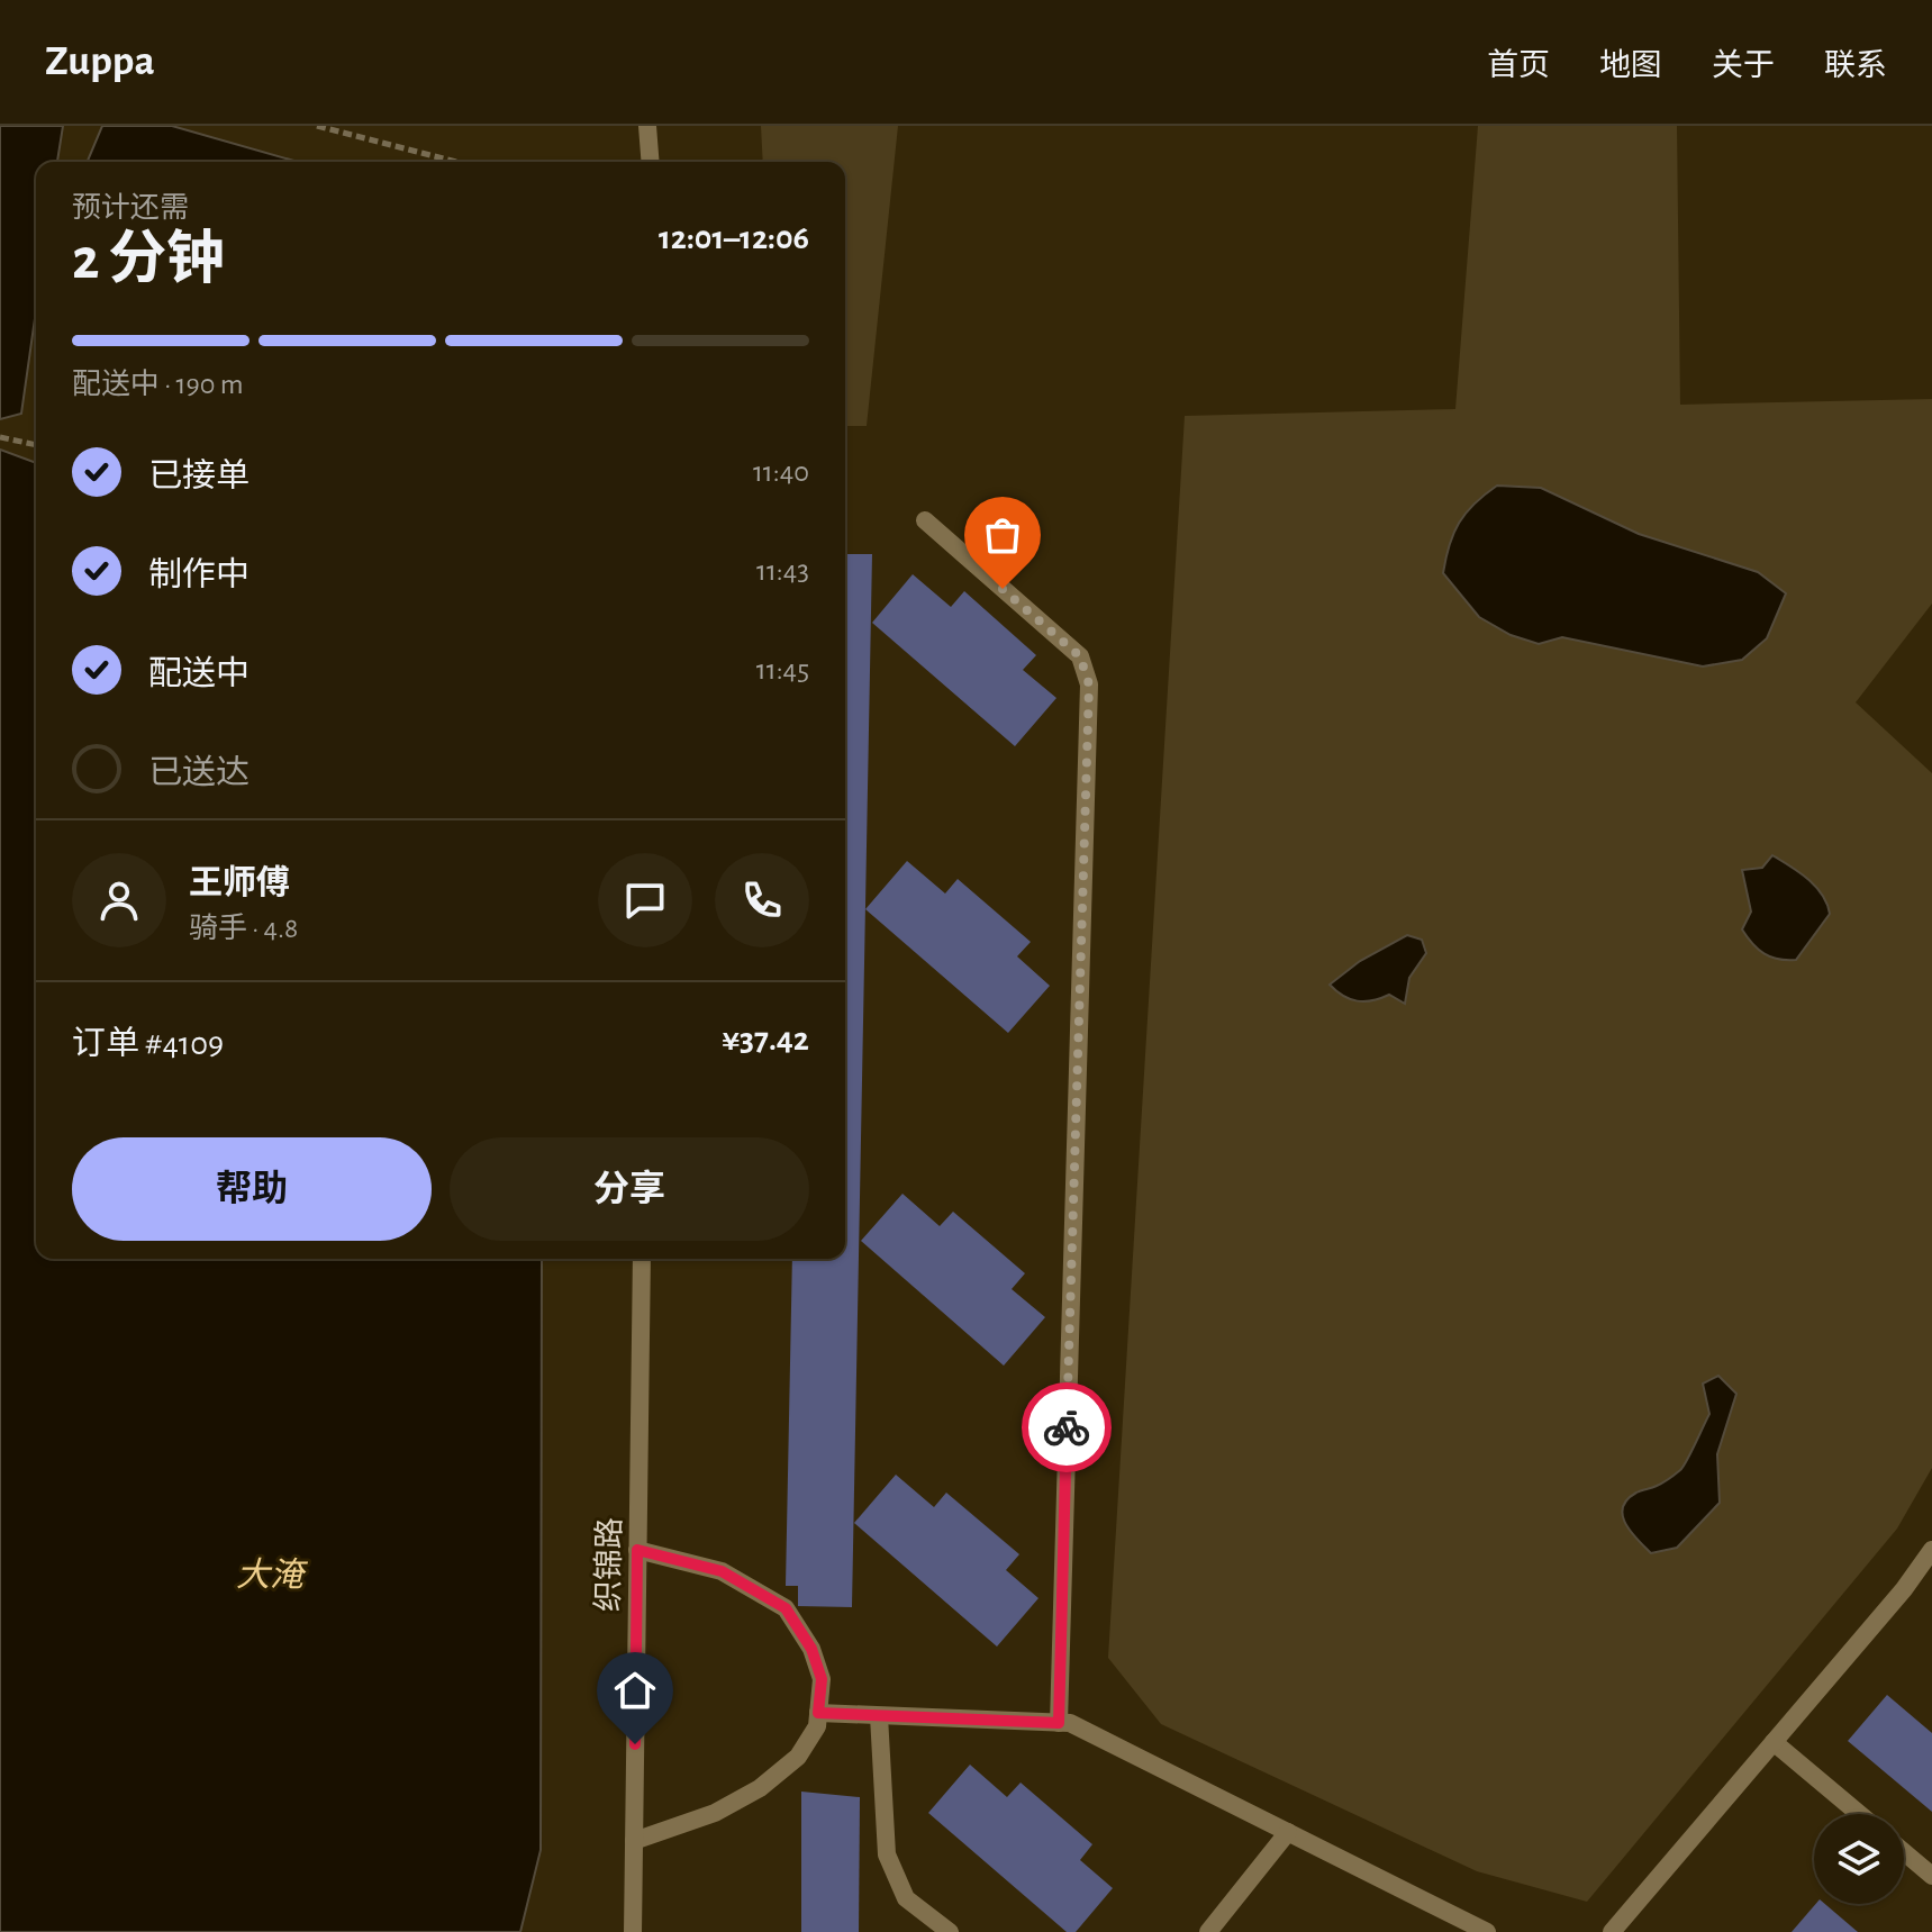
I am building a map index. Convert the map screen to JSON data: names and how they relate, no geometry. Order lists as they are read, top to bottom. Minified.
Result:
{"streets":{"street":["织锦路"]},"water":["大淹"],"page":{"header":"Zuppa","nav":["首页","地图","关于","联系"],"heading":["2 分钟","预计还需","12:01–12:06"],"panel":["王师傅","骑手 · 4.8","订单 #4109","¥37.42"],"bar":"配送中 · 190 m","list":[["已接单","11:40"],["制作中","11:43"],["配送中","11:45"],"已送达"],"buttons":["帮助","分享"]}}
